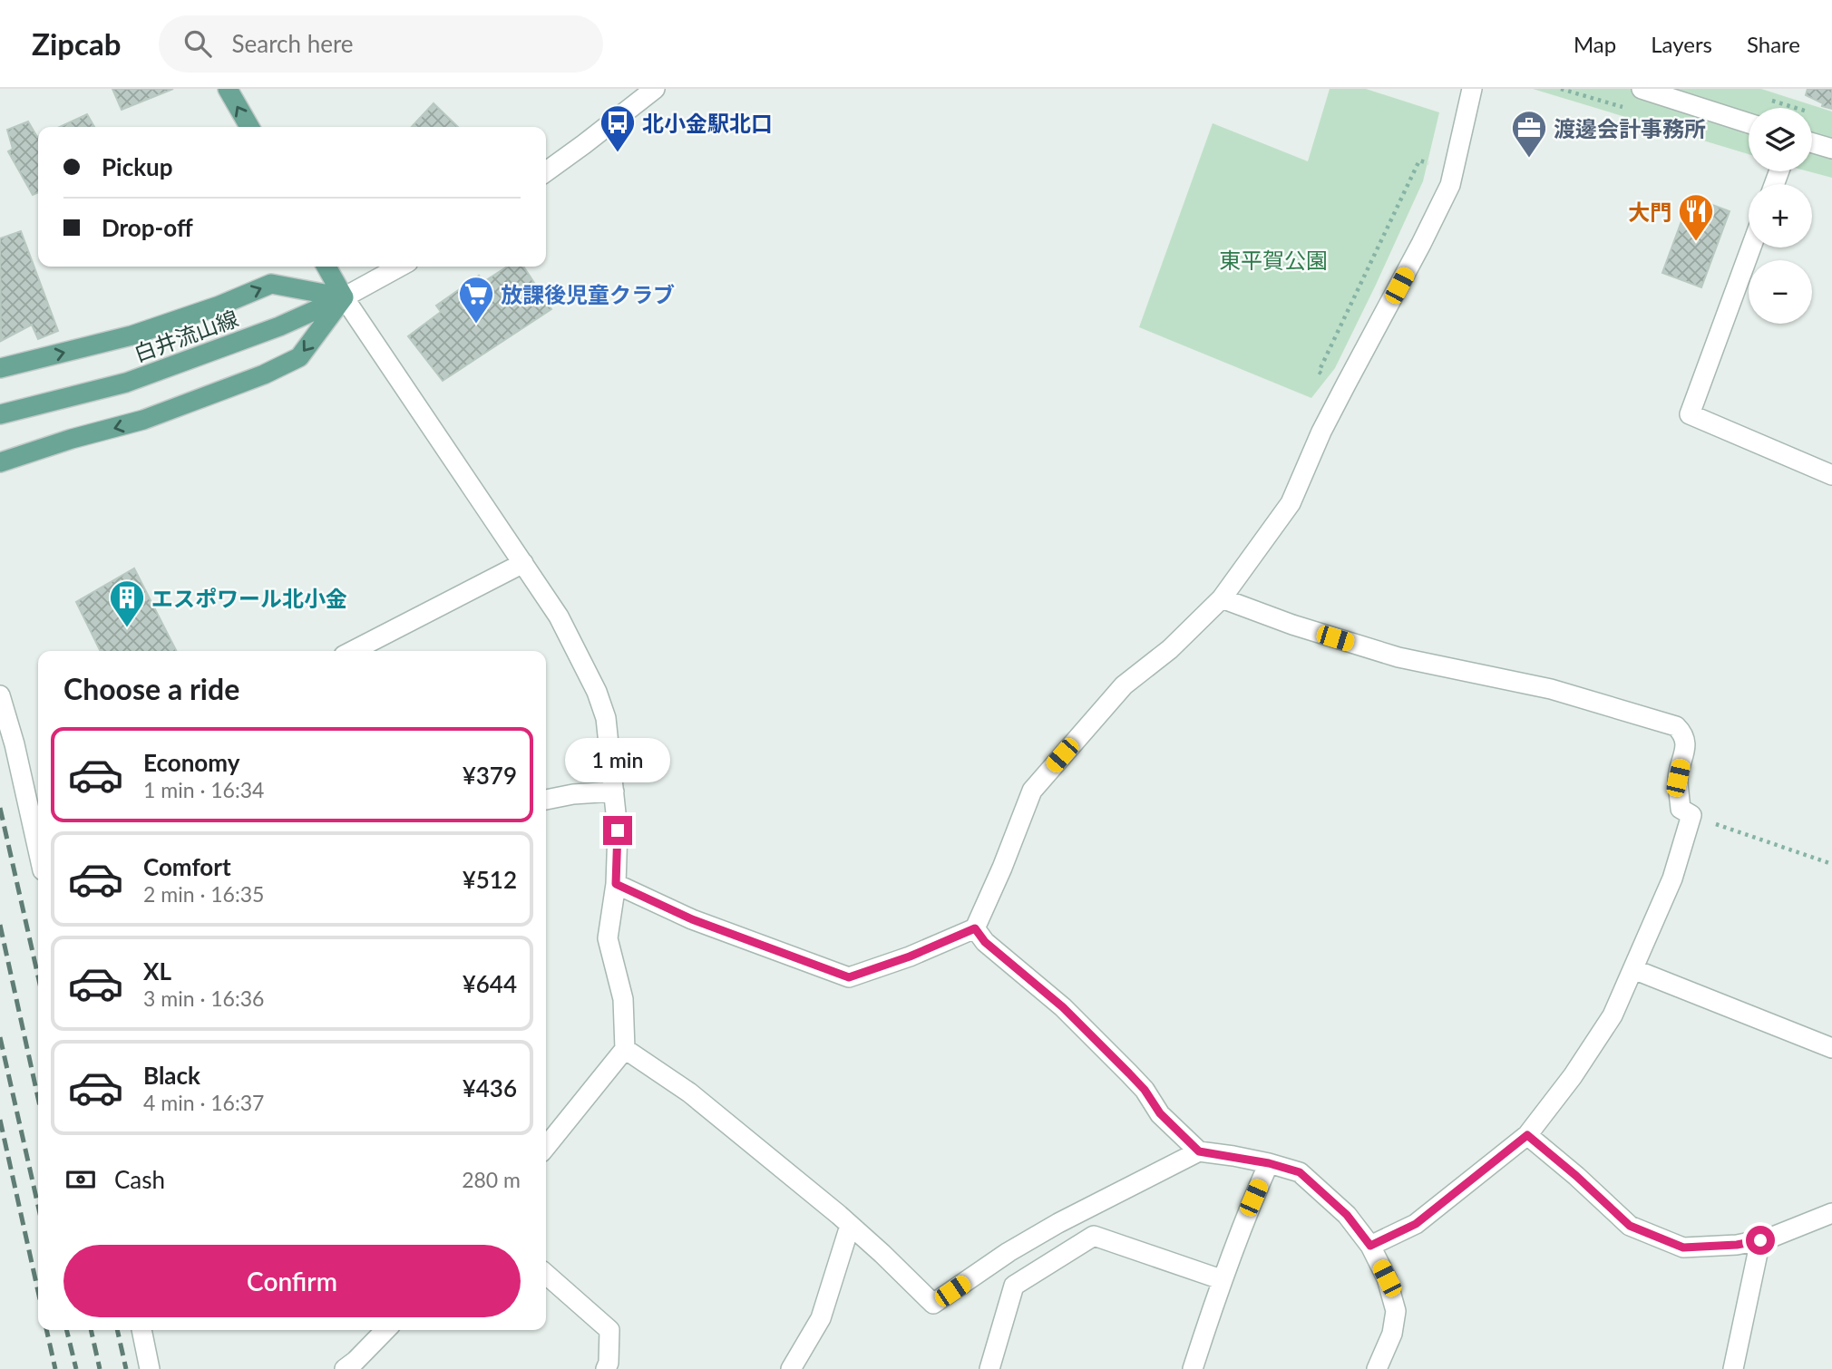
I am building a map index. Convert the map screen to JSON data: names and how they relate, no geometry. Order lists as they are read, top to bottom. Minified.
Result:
{"streets":{"main road":["白井流山線"]},"parks":["東平賀公園"],"places":{"bus stop":["北小金駅北口"],"office":["渡邊会計事務所"],"restaurant":["大門"],"supermarket":["放課後児童クラブ"],"building":["エスポワール北小金"]},"page":{"header":"Zipcab","search":"Search here","nav":["Map","Layers","Share"],"map_buttons":["+","−"],"banner":["Pickup","Drop-off"],"heading":"Choose a ride","list":[{"name":"Economy","note":"1 min · 16:34","value":"¥379"},{"name":"Comfort","note":"2 min · 16:35","value":"¥512"},{"name":"XL","note":"3 min · 16:36","value":"¥644"},{"name":"Black","note":"4 min · 16:37","value":"¥436"}],"bubble":"1 min","pay":["Cash","280 m"],"buttons":"Confirm"}}
